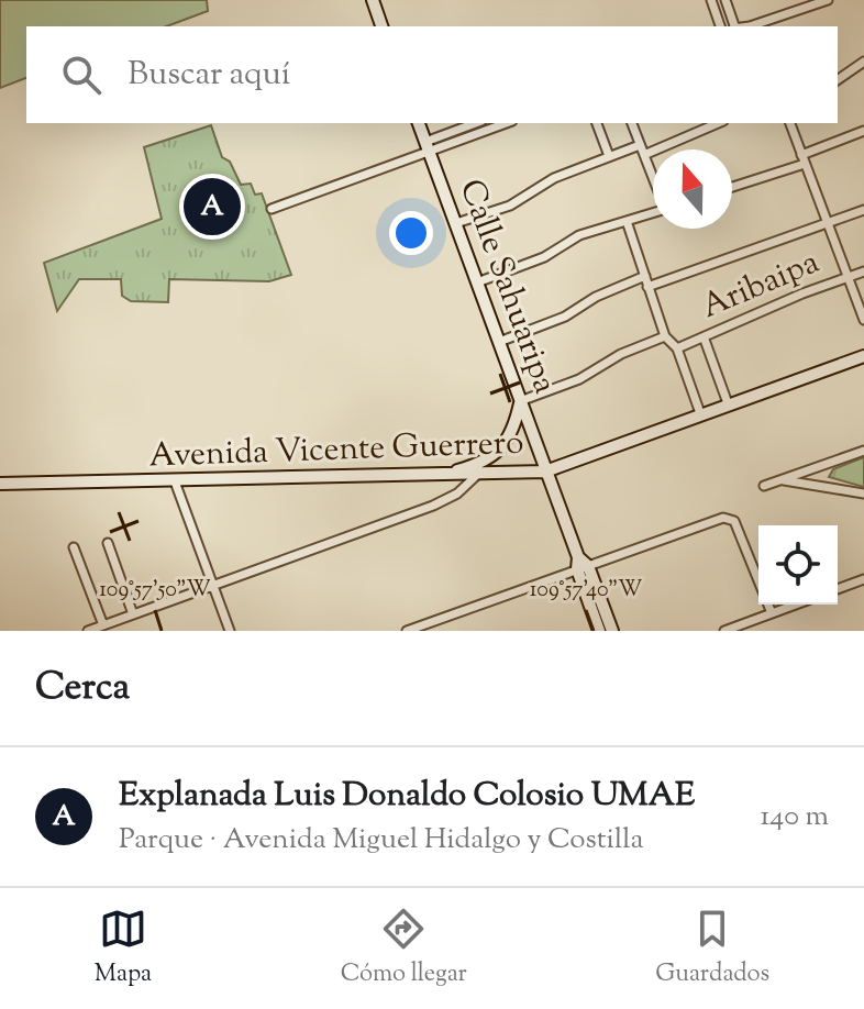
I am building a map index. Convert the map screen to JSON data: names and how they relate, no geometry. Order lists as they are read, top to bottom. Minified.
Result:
{"streets":{"main road":["Calle Sahuaripa","Avenida Vicente Guerrero"],"street":["Aribaipa"]},"crossings":[["Aribaipa","Calle Sahuaripa"],["Calle Sahuaripa","Avenida Vicente Guerrero"]],"north":"top","page":{"search":"Buscar aquí","pins":"A","heading":"Cerca","list":[{"mark":"A","name":"Explanada Luis Donaldo Colosio UMAE","note":"Parque · Avenida Miguel Hidalgo y Costilla","value":"140 m"}],"nav":["Mapa","Cómo llegar","Guardados"]},"coordinates":["109°57'50\"W","109°57'40\"W"]}
